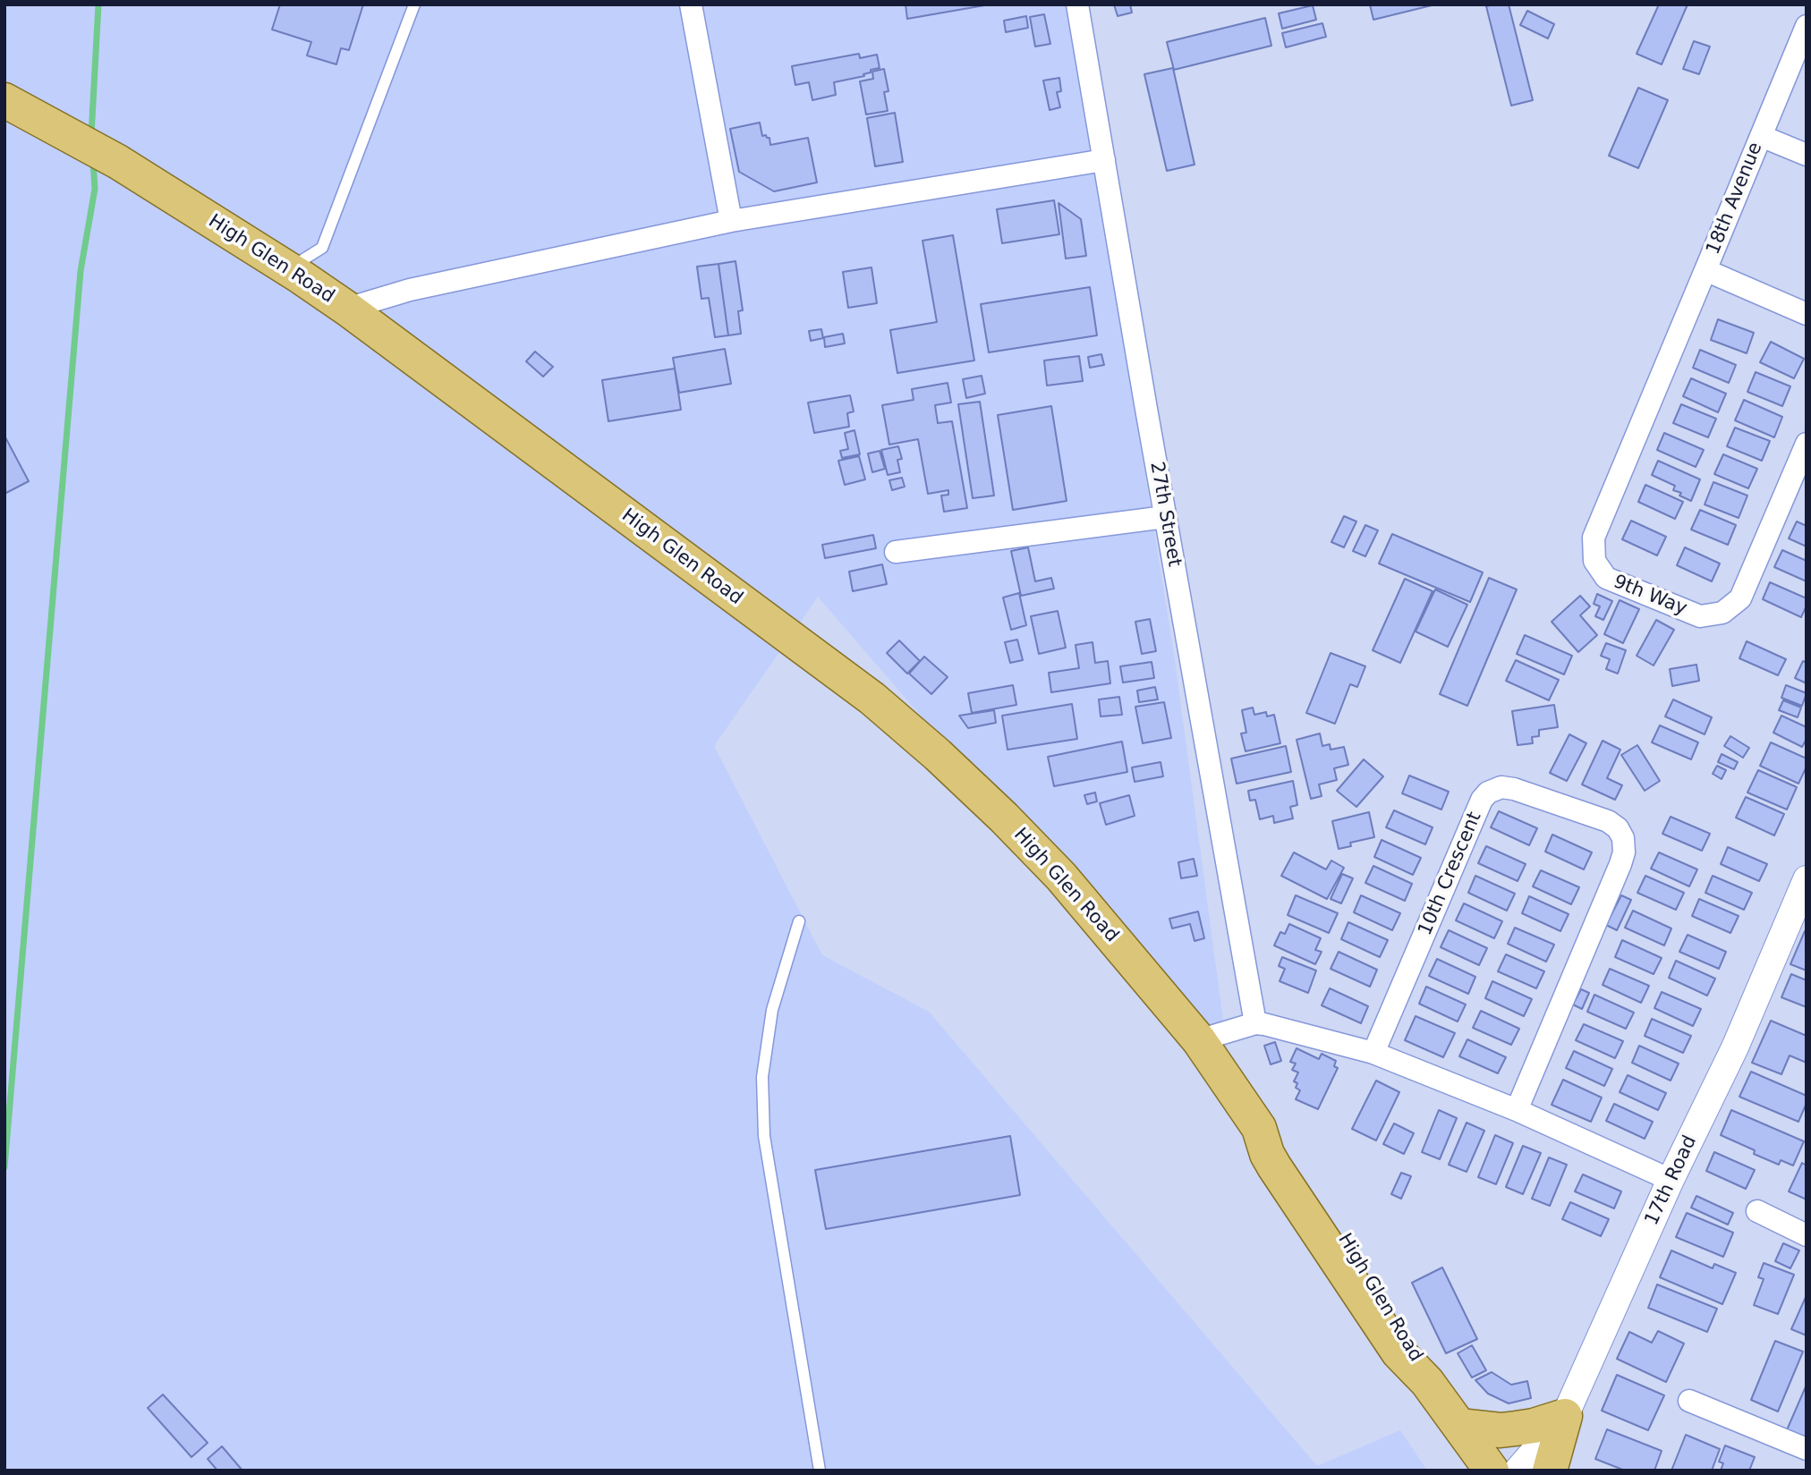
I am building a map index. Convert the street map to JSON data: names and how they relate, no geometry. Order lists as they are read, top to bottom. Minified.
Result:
{"streets":{"main road":["High Glen Road"],"street":["18th Avenue","27th Street","9th Way","10th Crescent","17th Road"]},"crossings":[["18th Avenue","9th Way"]]}
